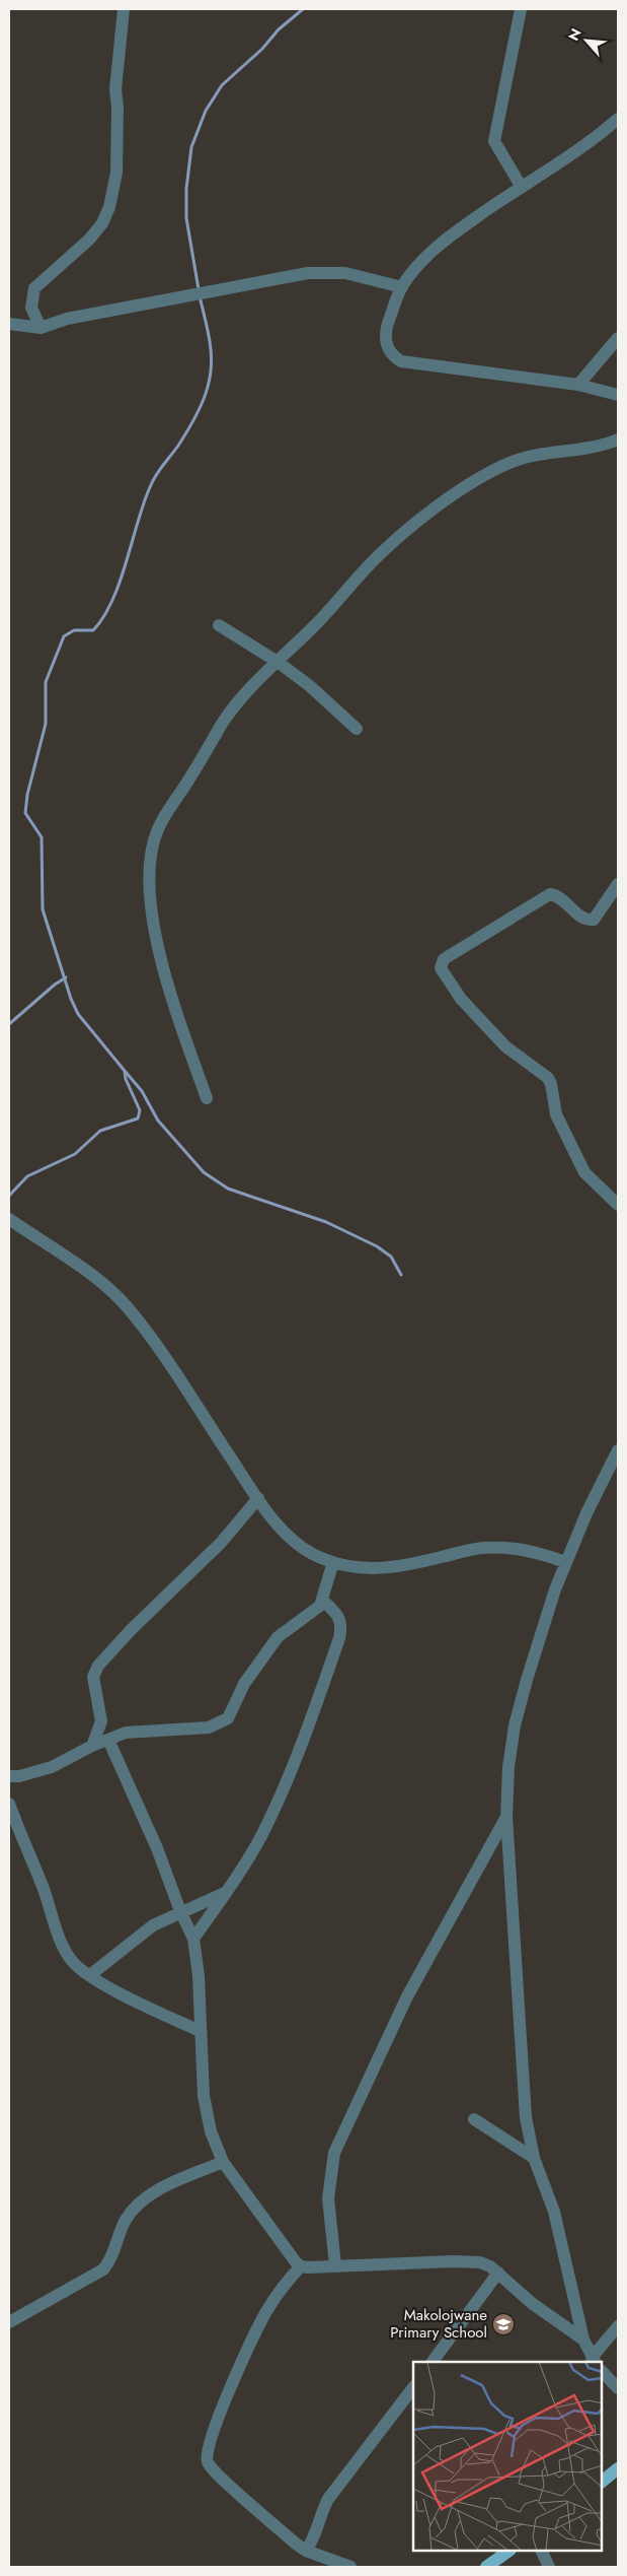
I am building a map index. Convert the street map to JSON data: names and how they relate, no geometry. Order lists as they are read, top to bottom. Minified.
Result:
{"places":{"school or university":["Makolojwane Primary School"]},"north":"top left"}
